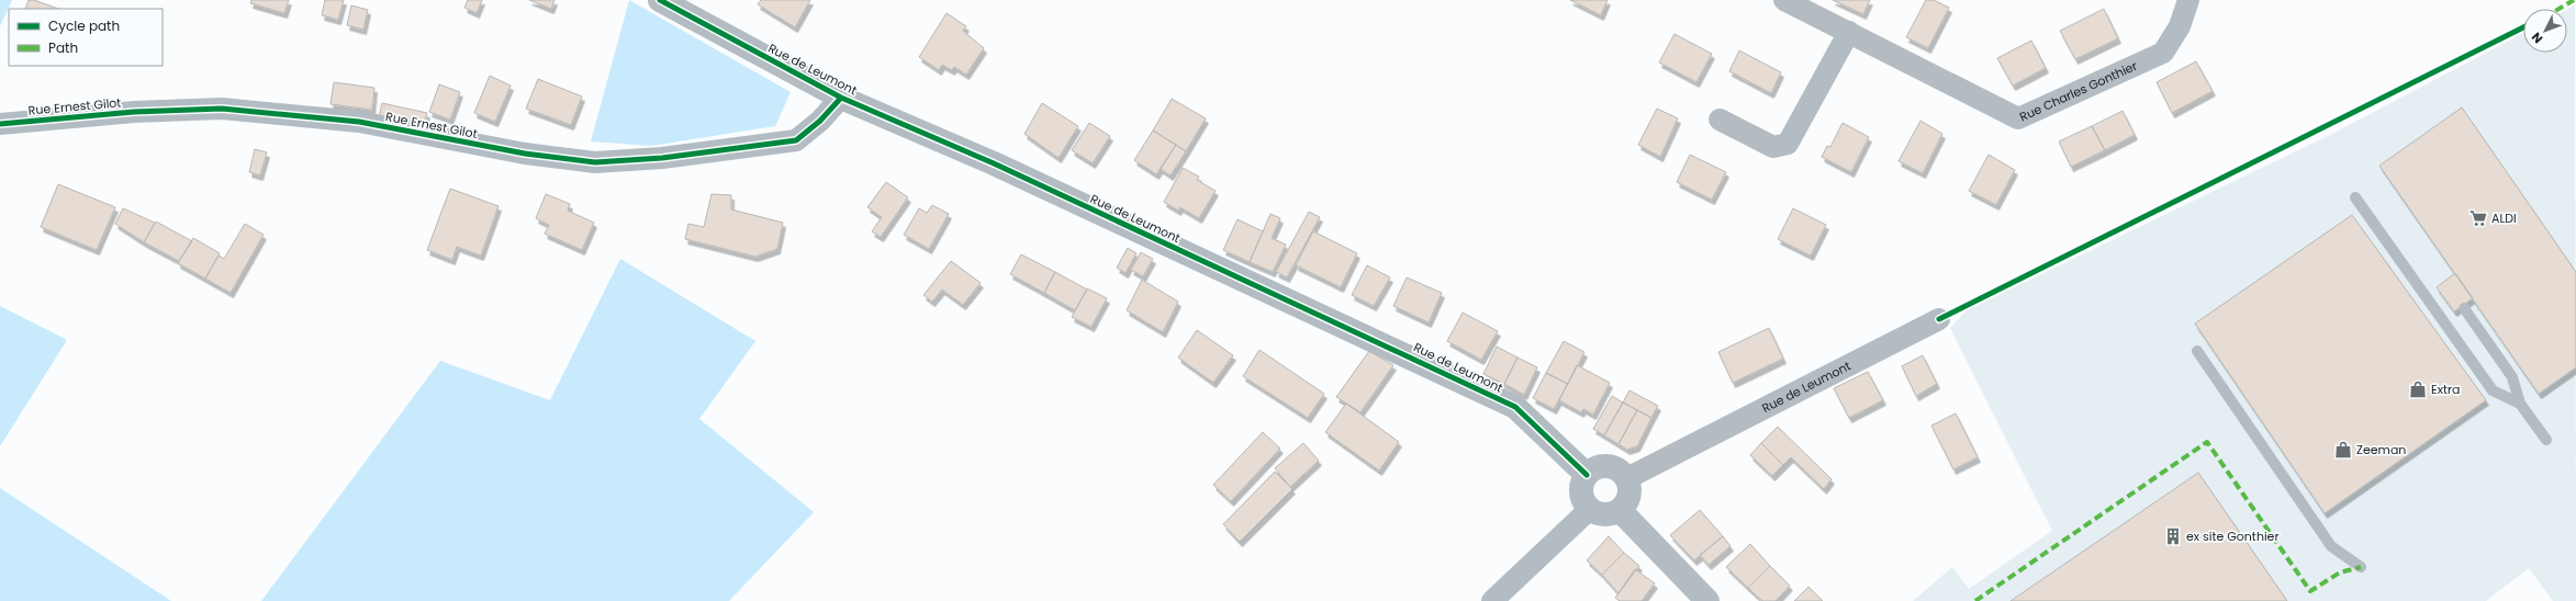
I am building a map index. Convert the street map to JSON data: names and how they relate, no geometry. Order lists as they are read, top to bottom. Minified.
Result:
{"streets":{"street":["Rue de Leumont","Rue Charles Gonthier","Rue Ernest Gilot"]},"crossings":[["Rue de Leumont","Rue Ernest Gilot"]],"places":{"supermarket":["ALDI"],"shop":["Extra","Zeeman"],"building":["ex site Gonthier"]},"legend":["Cycle path","Path"],"north":"bottom left"}
